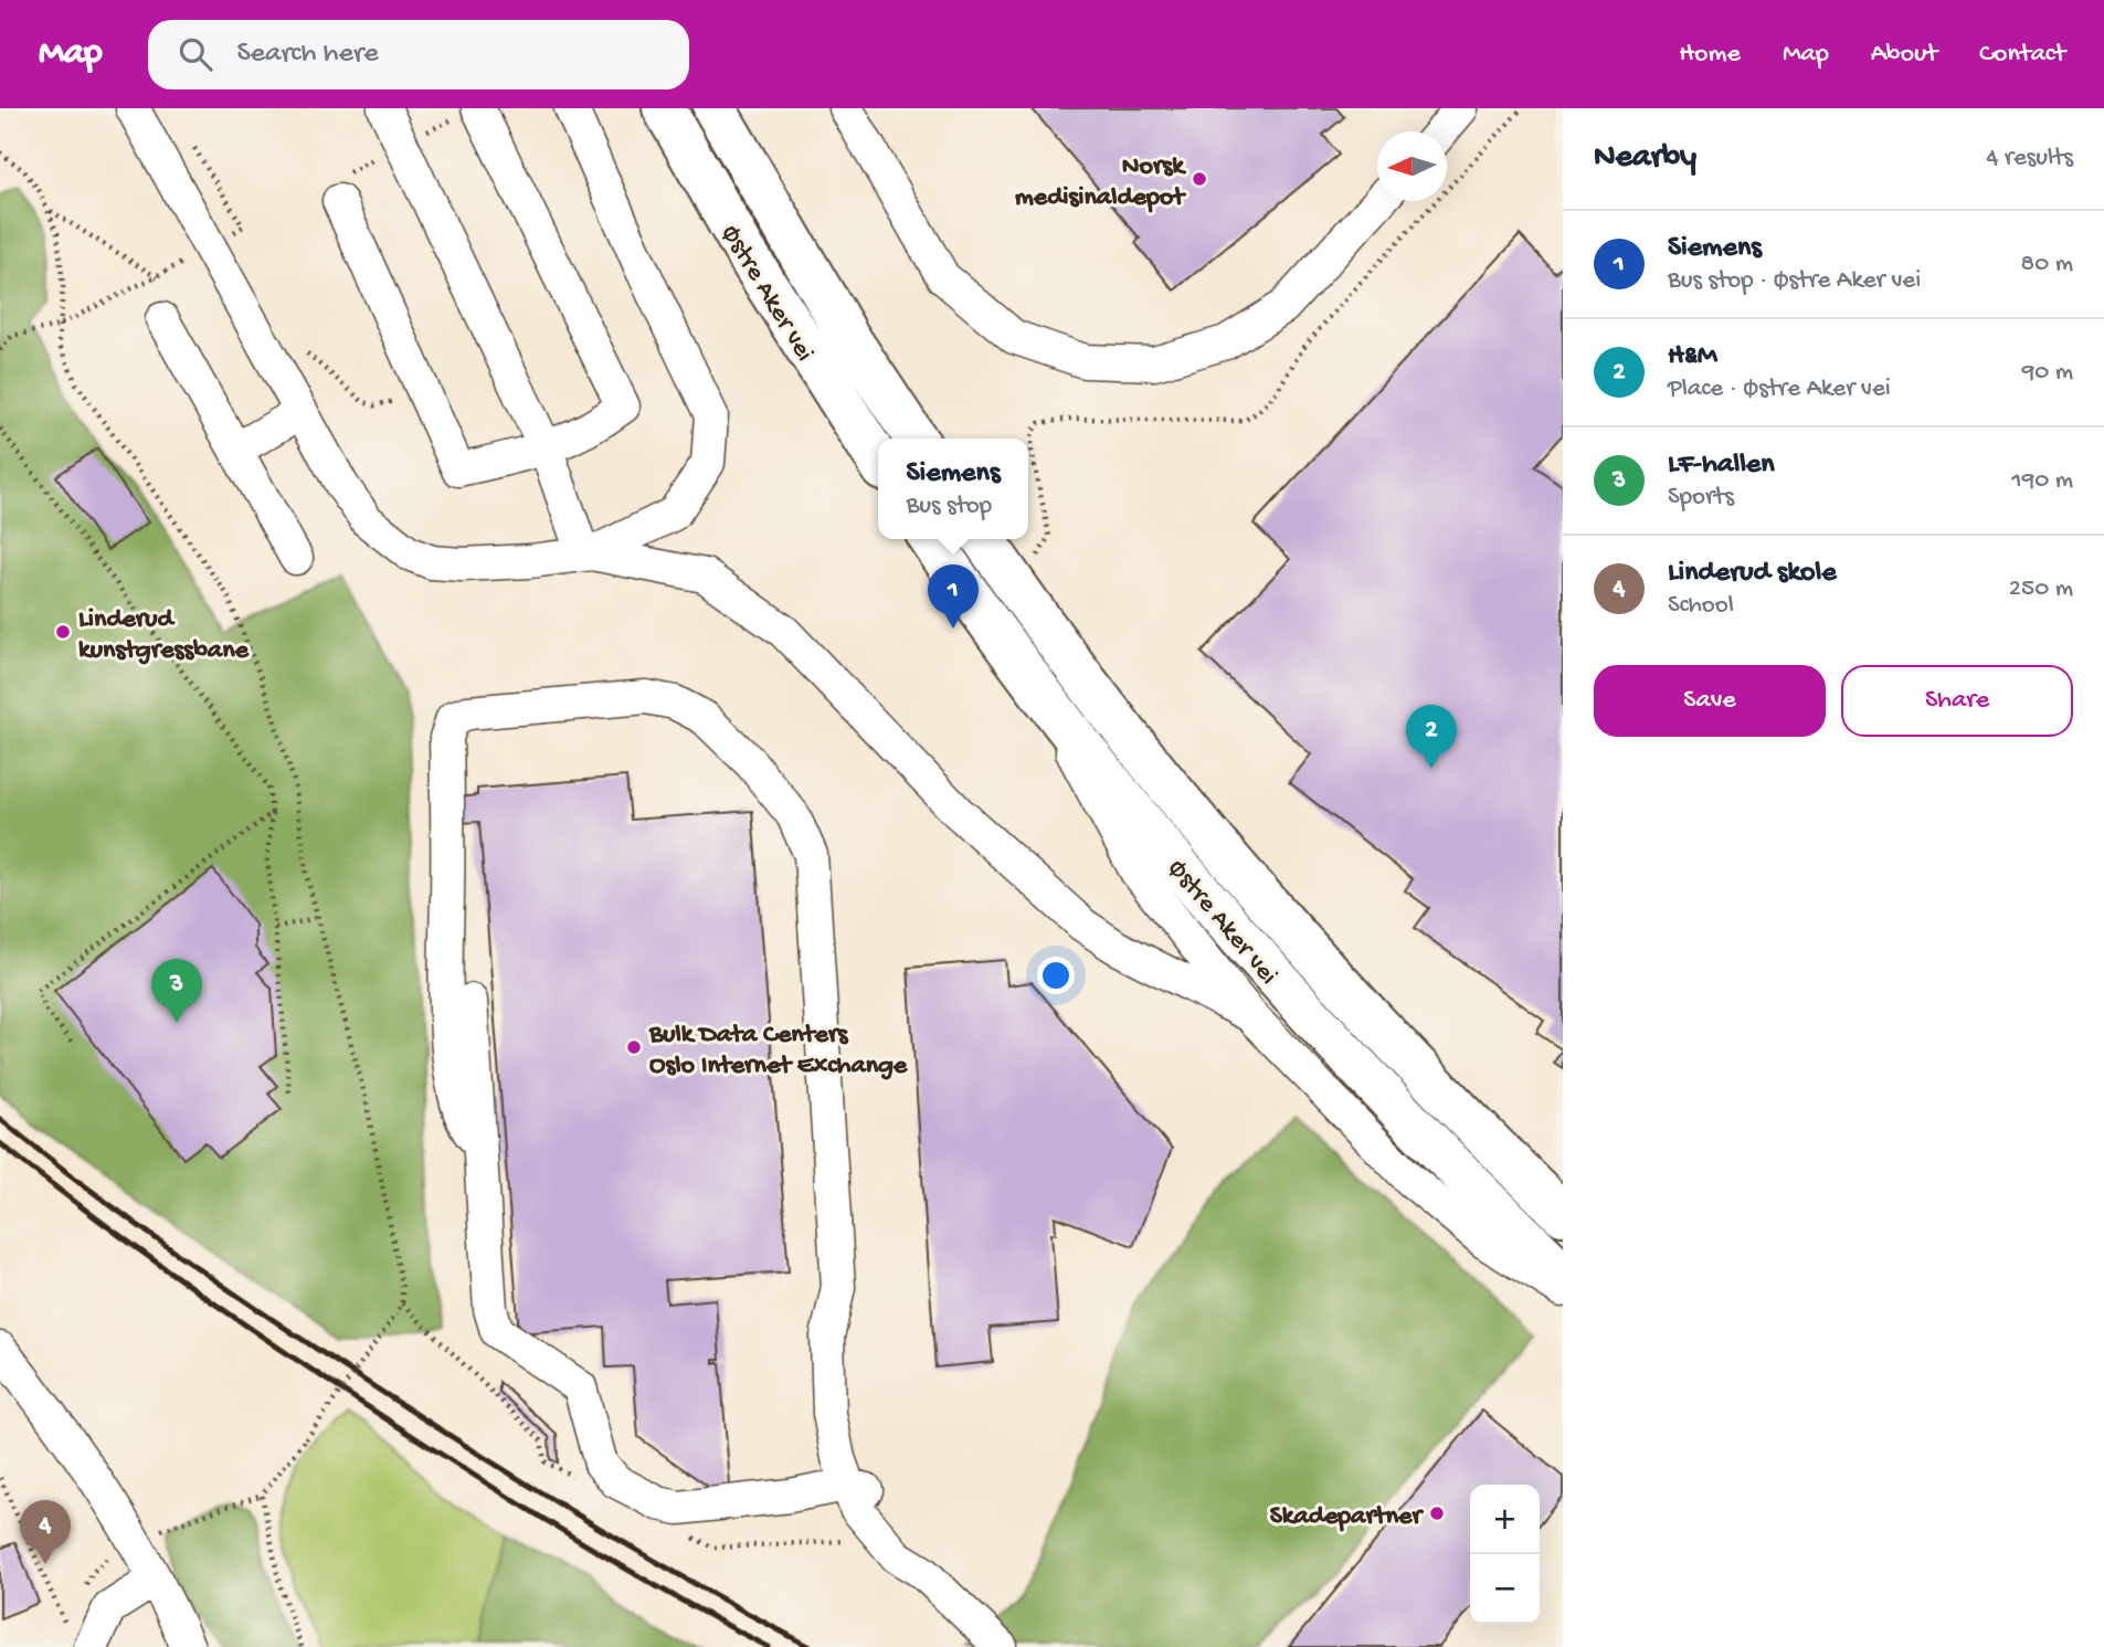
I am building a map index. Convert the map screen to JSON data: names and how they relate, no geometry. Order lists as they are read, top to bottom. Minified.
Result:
{"streets":{"highway":["Østre Aker vei"]},"places":["Norsk medisinaldepot","Linderud kunstgressbane","Bulk Data Centers Oslo Internet Exchange","Skadepartner"],"north":"left","page":{"header":"Map","search":"Search here","nav":["Home","Map","About","Contact"],"heading":["Nearby","4 results"],"list":[{"mark":"1","name":"Siemens","note":"Bus stop · Østre Aker vei","value":"80 m"},{"mark":"2","name":"H&M","note":"Place · Østre Aker vei","value":"90 m"},{"mark":"3","name":"LF-hallen","note":"Sports","value":"190 m"},{"mark":"4","name":"Linderud skole","note":"School","value":"250 m"}],"popup":["Siemens","Bus stop"],"pins":["1","2","3","4"],"buttons":["Save","Share"],"map_buttons":["+","−"]}}
